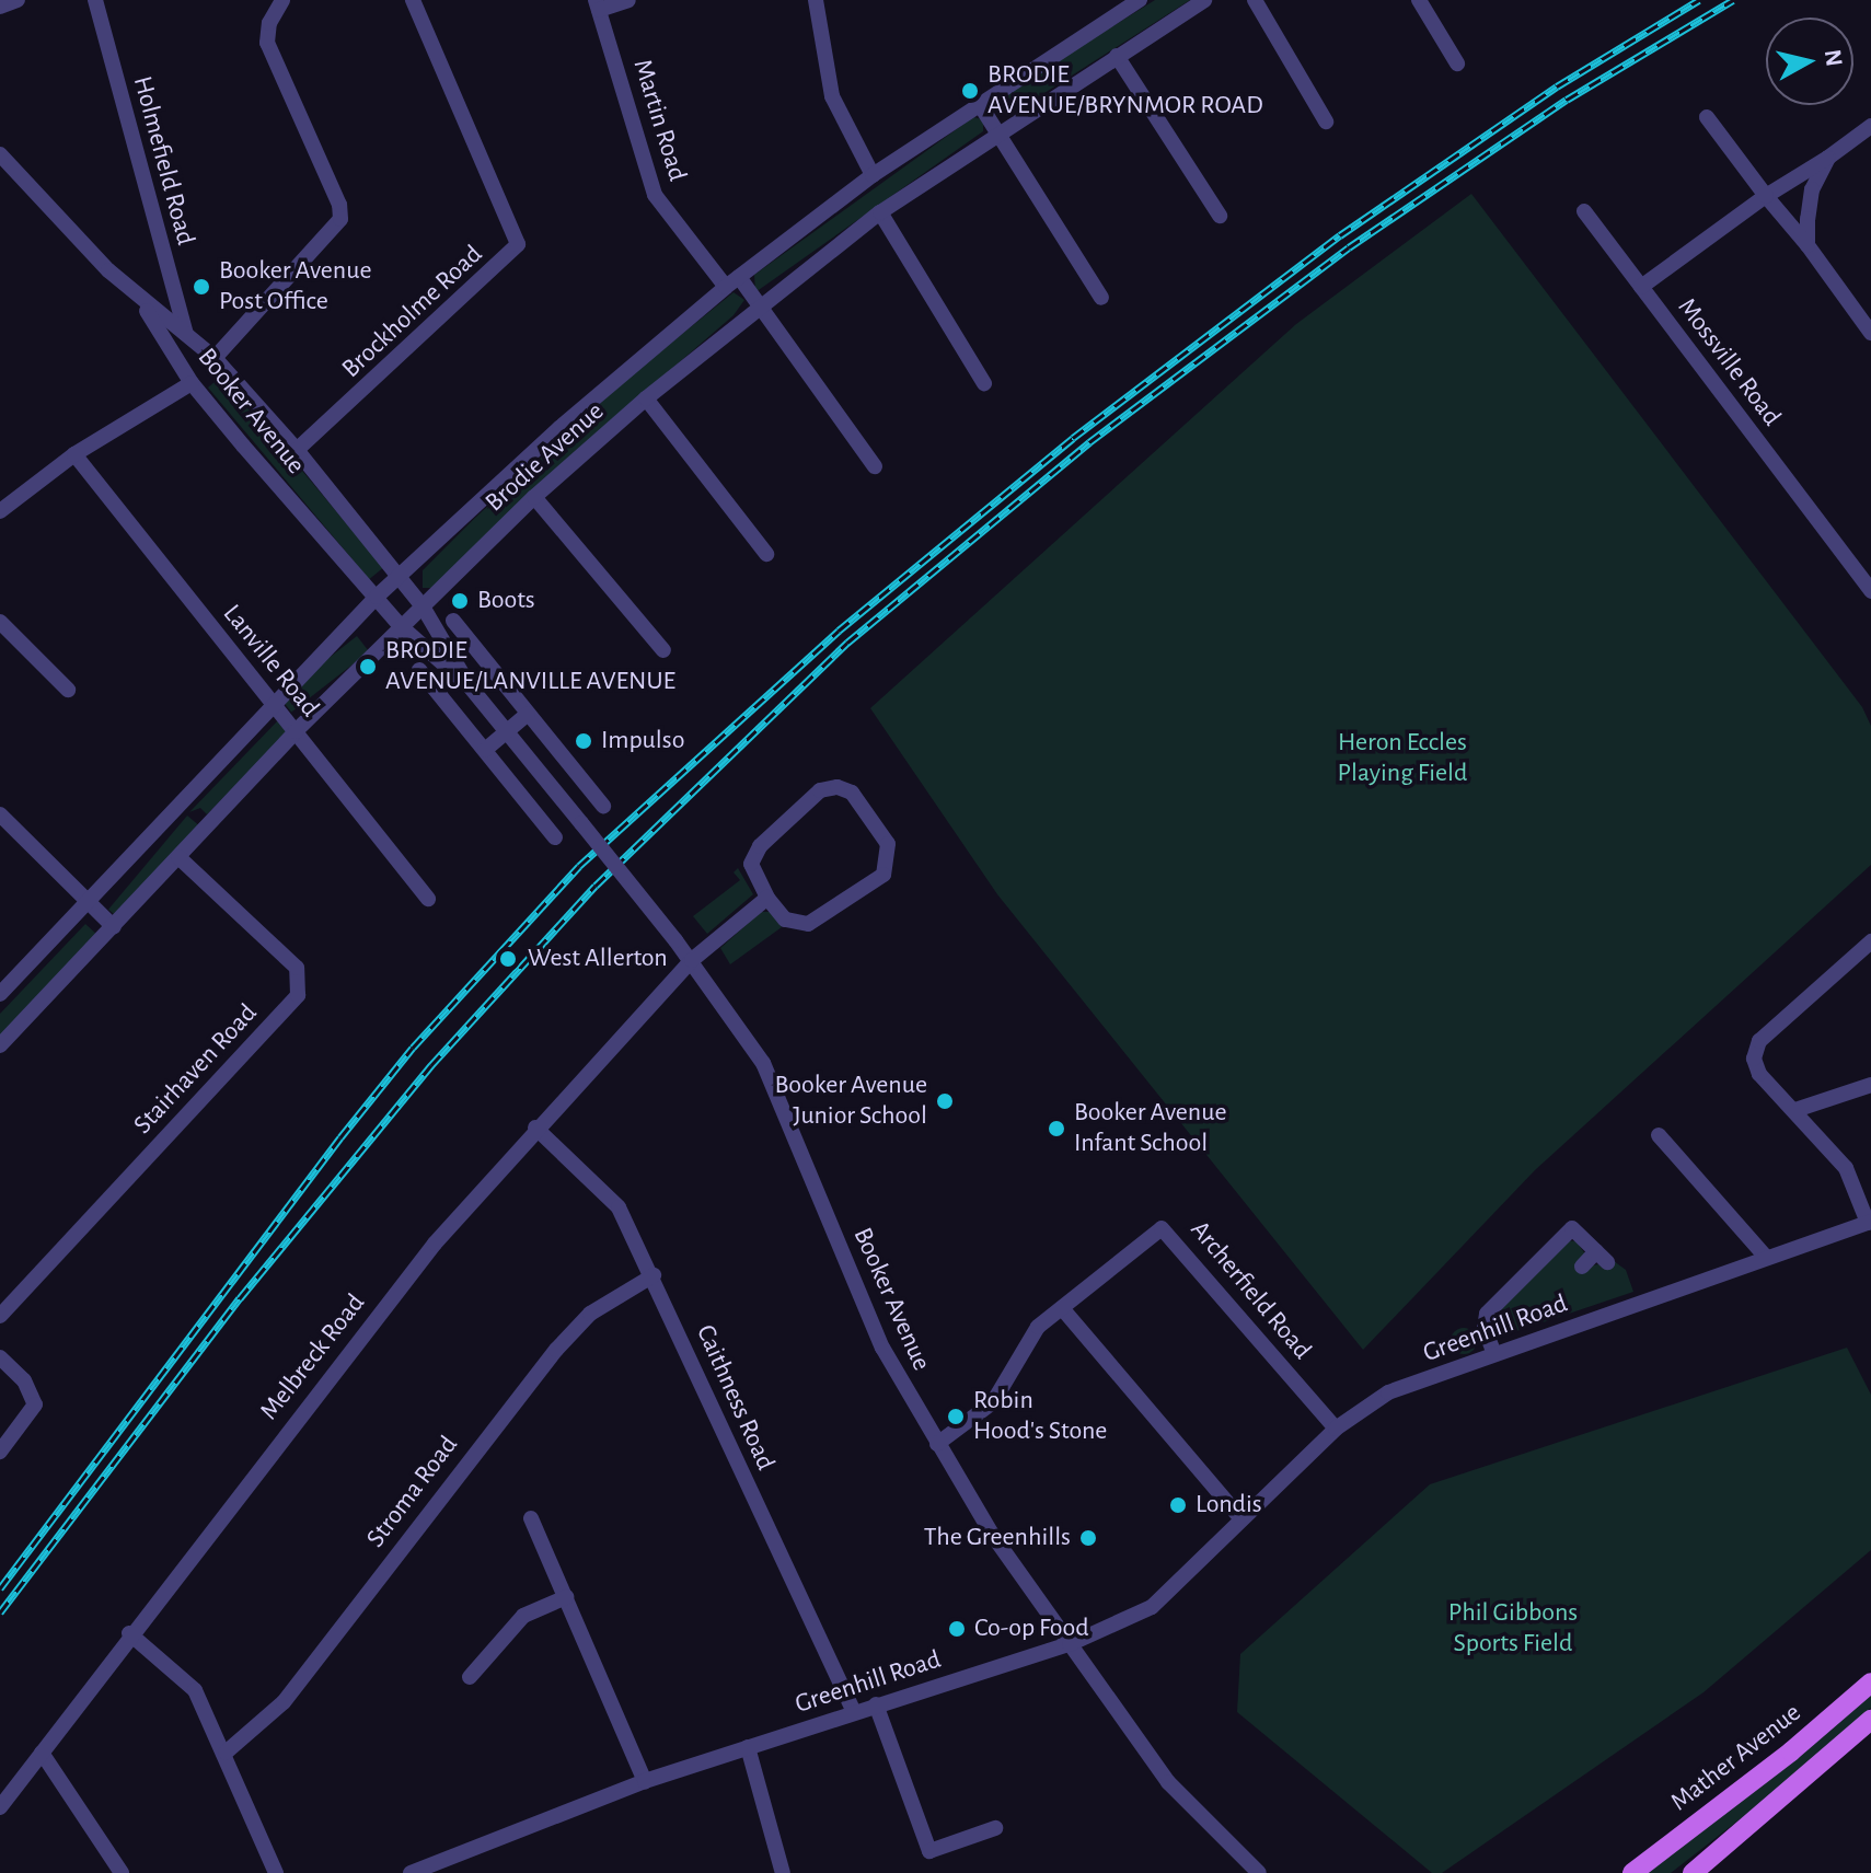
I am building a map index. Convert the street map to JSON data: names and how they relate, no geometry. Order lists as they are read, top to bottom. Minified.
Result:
{"streets":{"main road":["Mather Avenue"],"street":["Martin Road","Holmefield Road","Brockholme Road","Mossville Road","Booker Avenue","Brodie Avenue","Lanville Road","Stairhaven Road","Archerfield Road","Greenhill Road","Melbreck Road","Caithness Road","Stroma Road"]},"crossings":[["Martin Road","Brodie Avenue"],["Holmefield Road","Booker Avenue"],["Brockholme Road","Booker Avenue"],["Booker Avenue","Brodie Avenue"],["Booker Avenue","Archerfield Road"],["Booker Avenue","Greenhill Road"],["Booker Avenue","Melbreck Road"],["Brodie Avenue","Lanville Road"],["Brodie Avenue","Stairhaven Road"],["Archerfield Road","Greenhill Road"],["Greenhill Road","Caithness Road"],["Melbreck Road","Caithness Road"],["Caithness Road","Stroma Road"]],"parks":["Heron Eccles Playing Field","Phil Gibbons Sports Field"],"places":["BRODIE AVENUE/BRYNMOR ROAD","Booker Avenue Post Office","Boots","BRODIE AVENUE/LANVILLE AVENUE","Impulso","West Allerton","Booker Avenue Junior School","Booker Avenue Infant School","Robin Hood's Stone","Londis","The Greenhills","Co-op Food"],"north":"right"}
